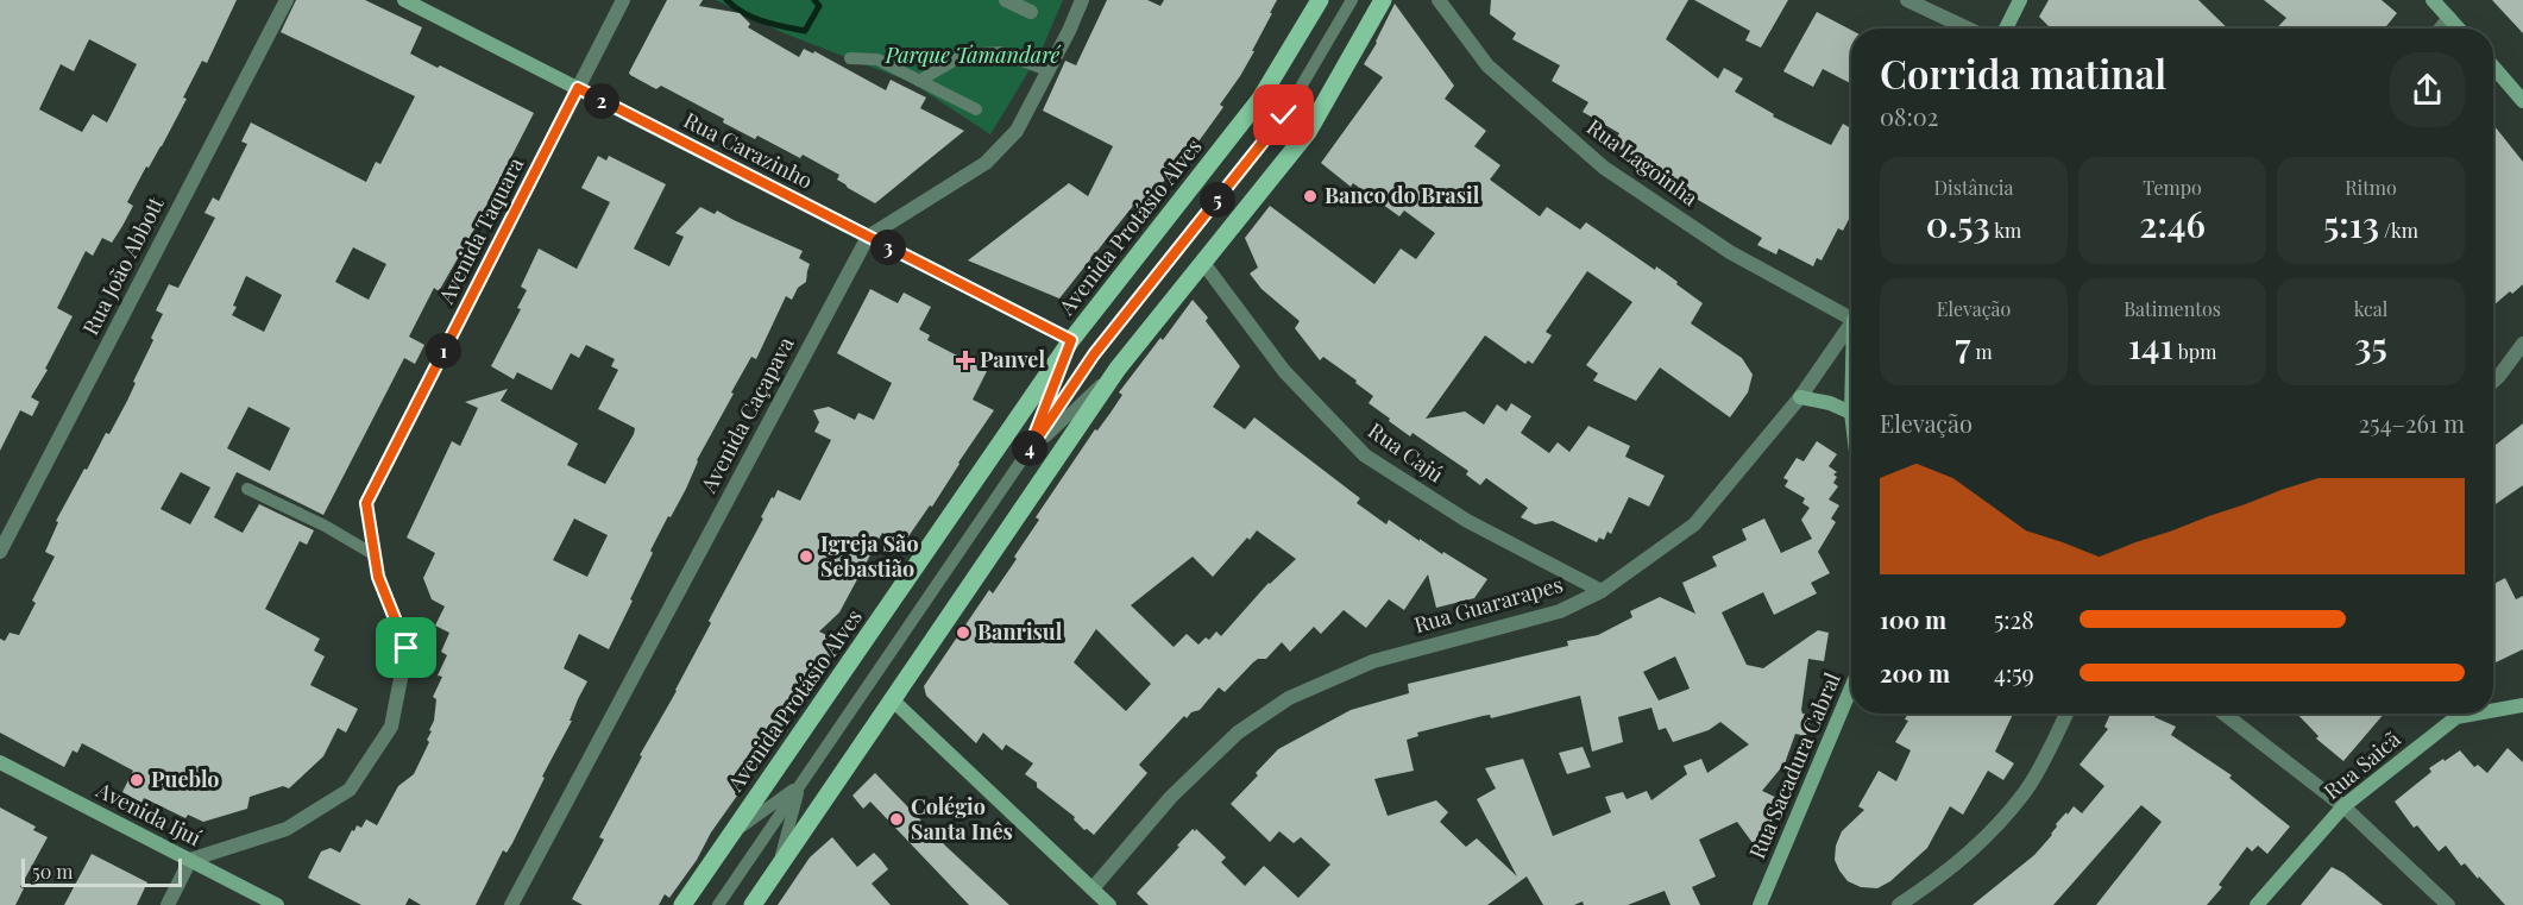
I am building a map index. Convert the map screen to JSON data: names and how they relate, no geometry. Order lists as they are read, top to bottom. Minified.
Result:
{"streets":{"main road":["Avenida Protásio Alves"],"street":["Rua Carazinho","Rua Lagoinha","Avenida Taquara","Rua João Abbott","Avenida Caçapava","Rua Cajú","Rua Guararapes","Rua Sacadura Cabral","Rua Saicã","Avenida Ijuí"]},"crossings":[["Rua Carazinho","Avenida Protásio Alves"],["Rua Carazinho","Avenida Taquara"],["Rua Carazinho","Avenida Caçapava"],["Avenida Taquara","Avenida Ijuí"],["Rua Cajú","Rua Guararapes"]],"parks":["Parque Tamandaré"],"places":{"other":["Banco do Brasil","Igreja São Sebastião","Banrisul","Pueblo","Colégio Santa Inês"],"health":["Panvel"]},"scale_bar":"50 m","page":{"heading":["Corrida matinal","08:02"],"pins":["2","5","3","1","4"],"stats":[["Distância","0.53 km"],["Tempo","2:46"],["Ritmo","5:13 /km"],["Elevação","7 m"],["Batimentos","141 bpm"],["kcal","35"]],"chart":["Elevação","254–261 m"],"list":[{"name":"100 m","note":"5:28"},{"name":"200 m","note":"4:59"}],"scale":"50 m"}}
